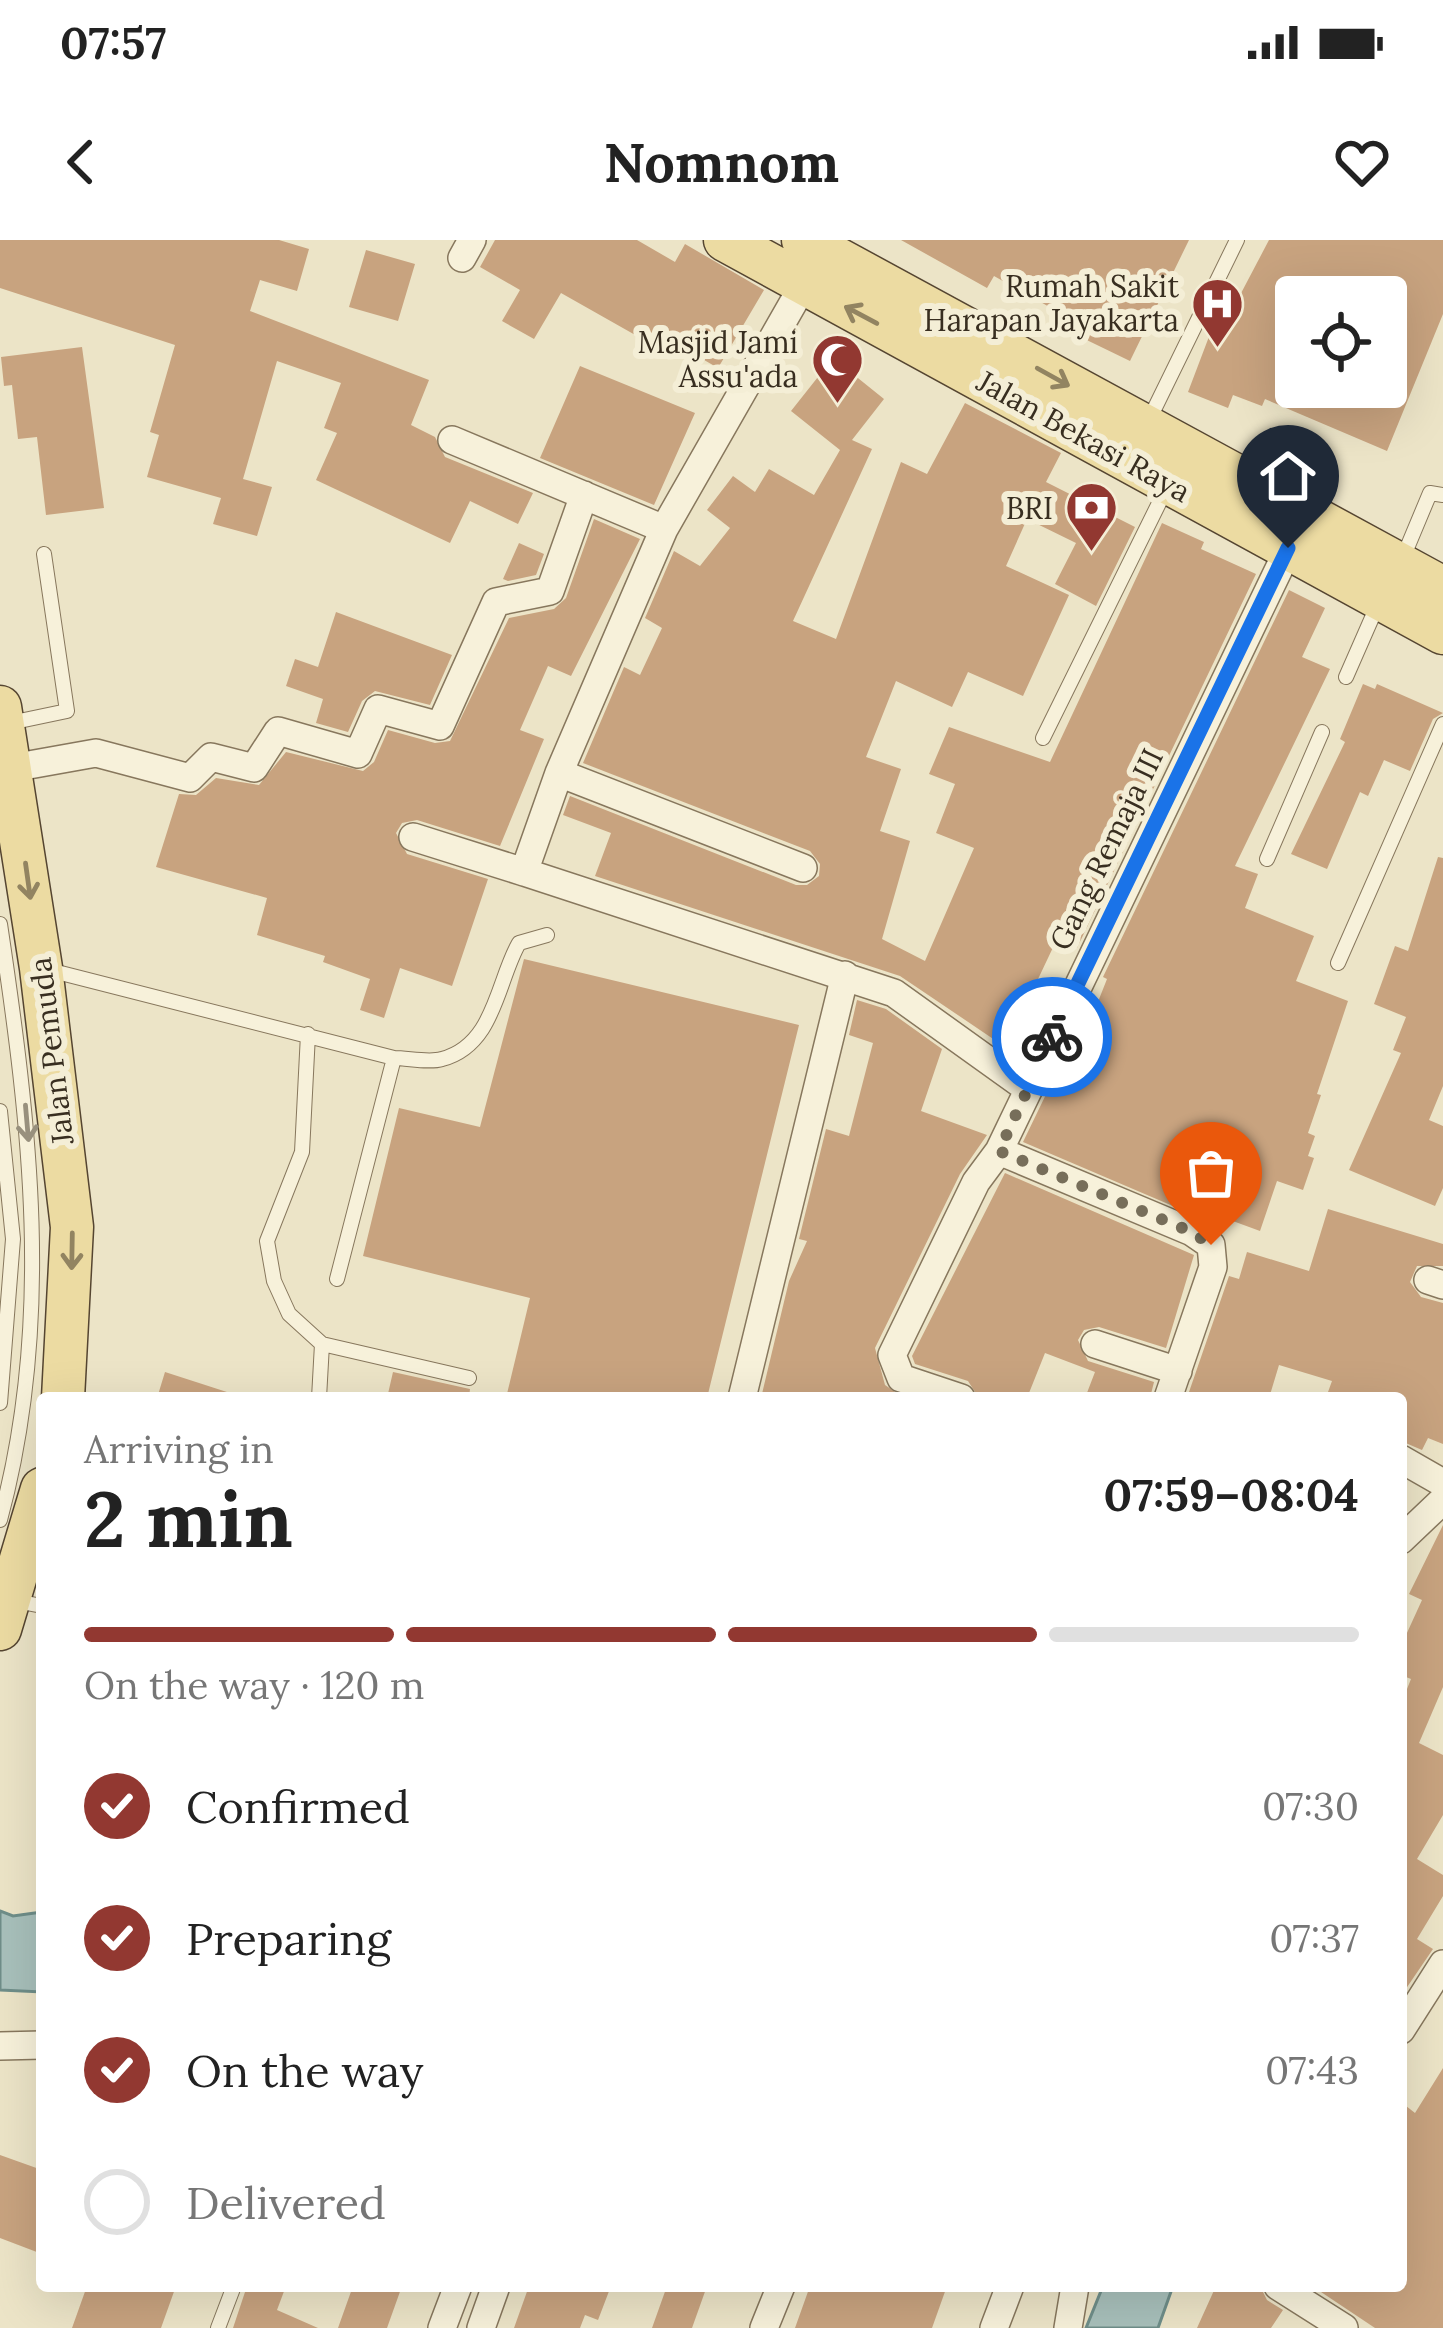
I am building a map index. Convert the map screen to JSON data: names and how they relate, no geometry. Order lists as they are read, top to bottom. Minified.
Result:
{"streets":{"main road":["Jalan Bekasi Raya","Jalan Pemuda"],"street":["Gang Remaja III"]},"crossings":[["Jalan Bekasi Raya","Gang Remaja III"]],"one_way":["Jalan Pemuda"],"places":{"hospital":["Rumah Sakit Harapan Jayakarta"],"mosque":["Masjid Jami Assu'ada"],"bank":["BRI"]},"page":{"status":"07:57","header":"Nomnom","heading":["2 min","Arriving in","07:59–08:04"],"bar":"On the way · 120 m","list":[["Confirmed","07:30"],["Preparing","07:37"],["On the way","07:43"],"Delivered"]}}
